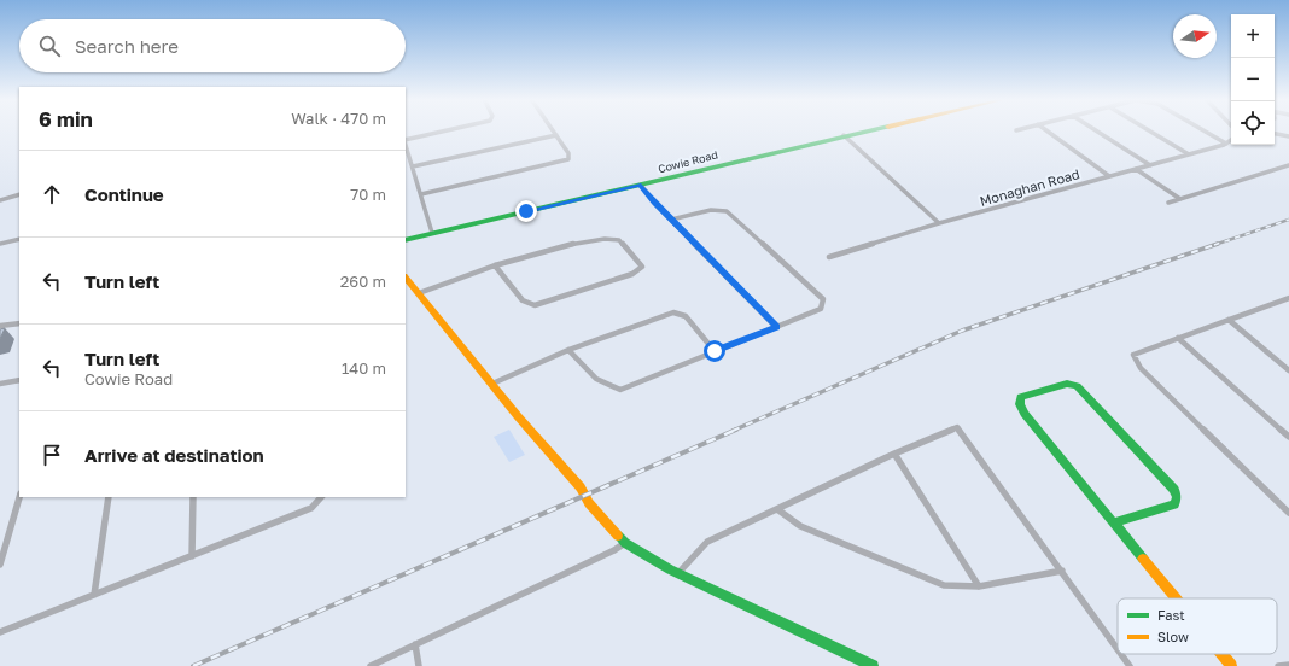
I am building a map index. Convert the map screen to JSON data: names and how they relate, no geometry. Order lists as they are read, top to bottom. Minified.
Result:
{"streets":{"street":["Cowie Road","Monaghan Road"]},"legend":["Fast","Slow"],"north":"right","page":{"map_buttons":["+","−"],"search":"Search here","heading":["6 min","Walk · 470 m"],"list":[["Continue","70 m"],["Turn left","260 m"],["Turn left","Cowie Road","140 m"],"Arrive at destination"]}}
